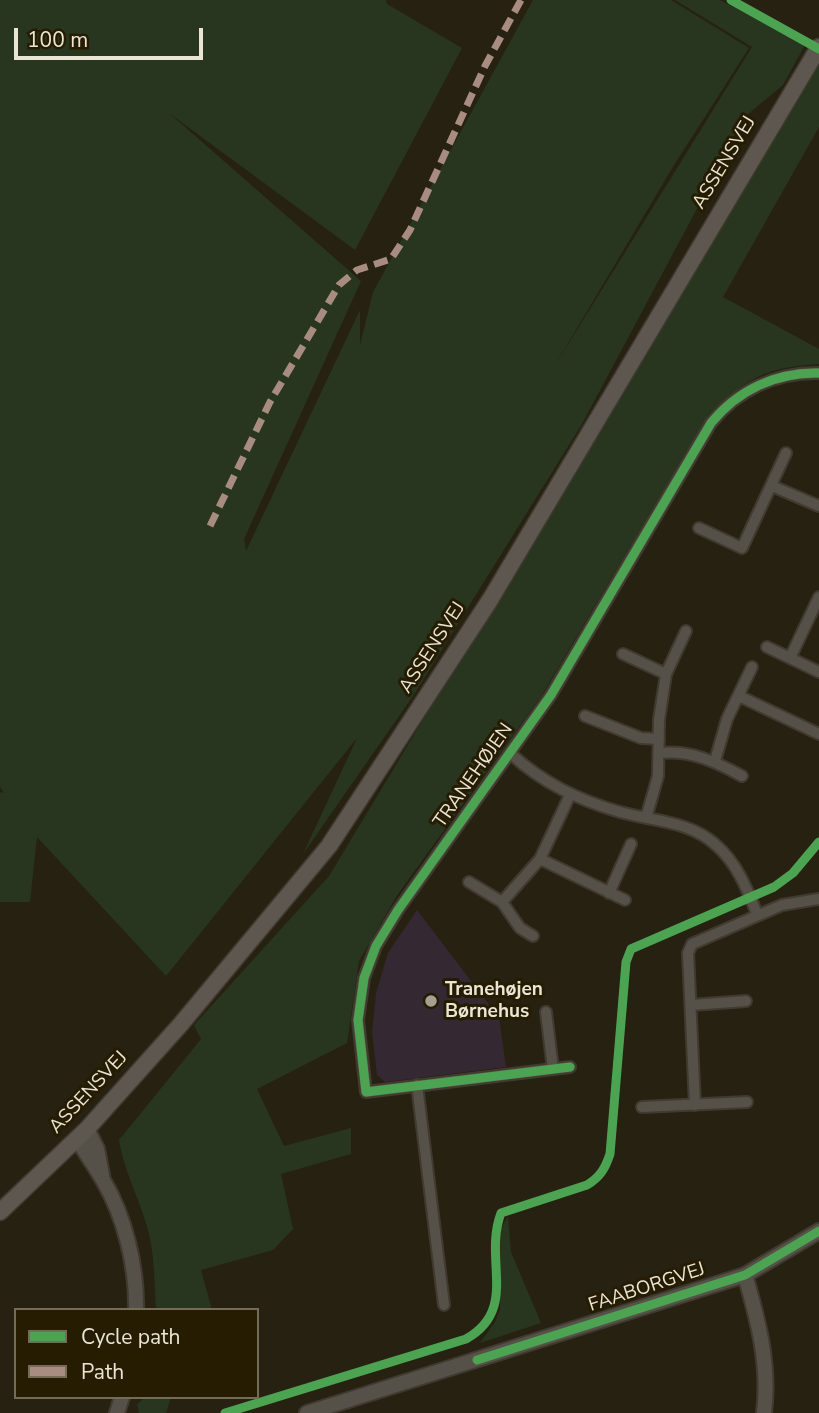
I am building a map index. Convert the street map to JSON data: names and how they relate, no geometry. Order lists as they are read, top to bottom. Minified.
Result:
{"streets":{"main road":["ASSENSVEJ"],"street":["TRANEHØJEN","FAABORGVEJ"]},"places":["Tranehøjen Børnehus"],"legend":["Cycle path","Path"],"scale_bar":"100 m"}
